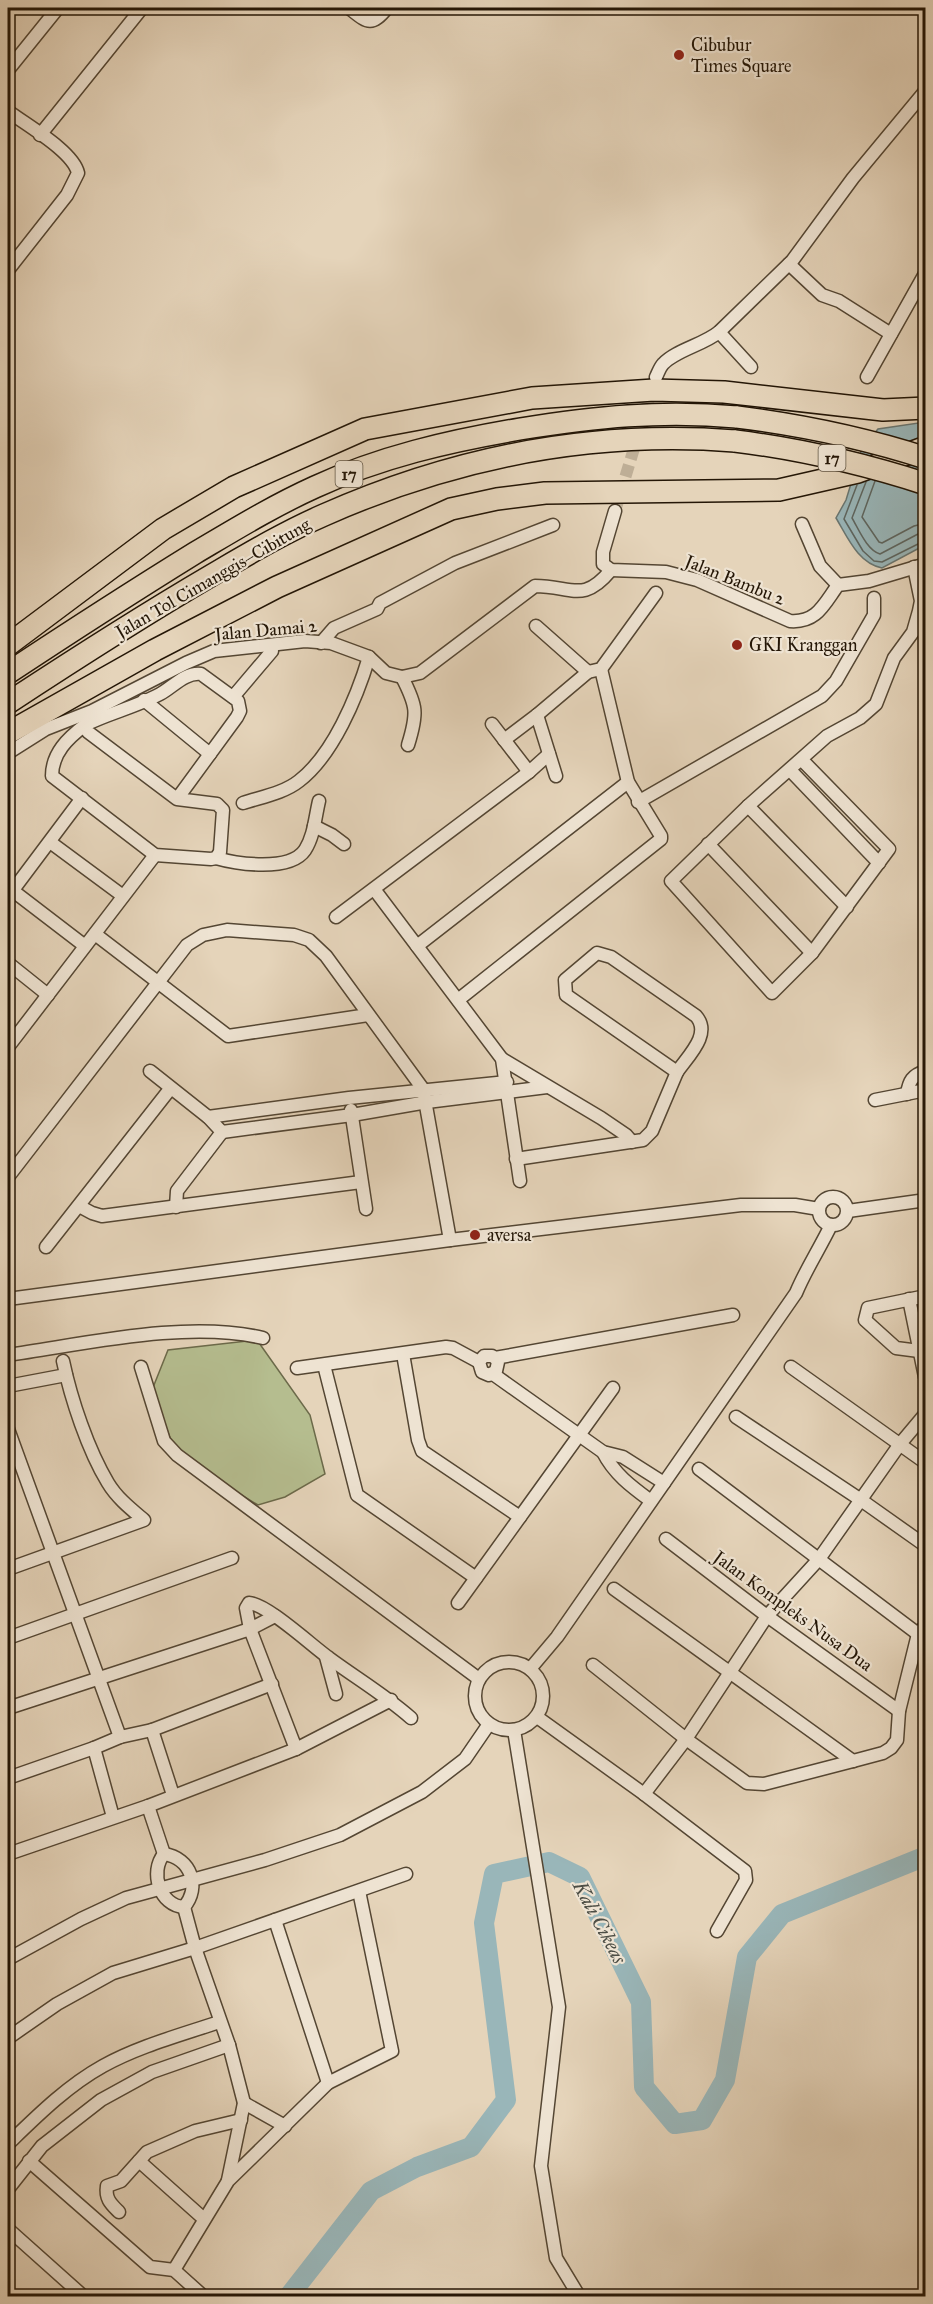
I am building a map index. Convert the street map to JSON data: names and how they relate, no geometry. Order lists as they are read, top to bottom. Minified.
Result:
{"streets":{"highway":["17","Jalan Tol Cimanggis–Cibitung"],"street":["Jalan Bambu 2","Jalan Damai 2","Jalan Kompleks Nusa Dua"]},"water":["Kali Cikeas"],"places":["Cibubur Times Square","GKI Kranggan","aversa"]}
